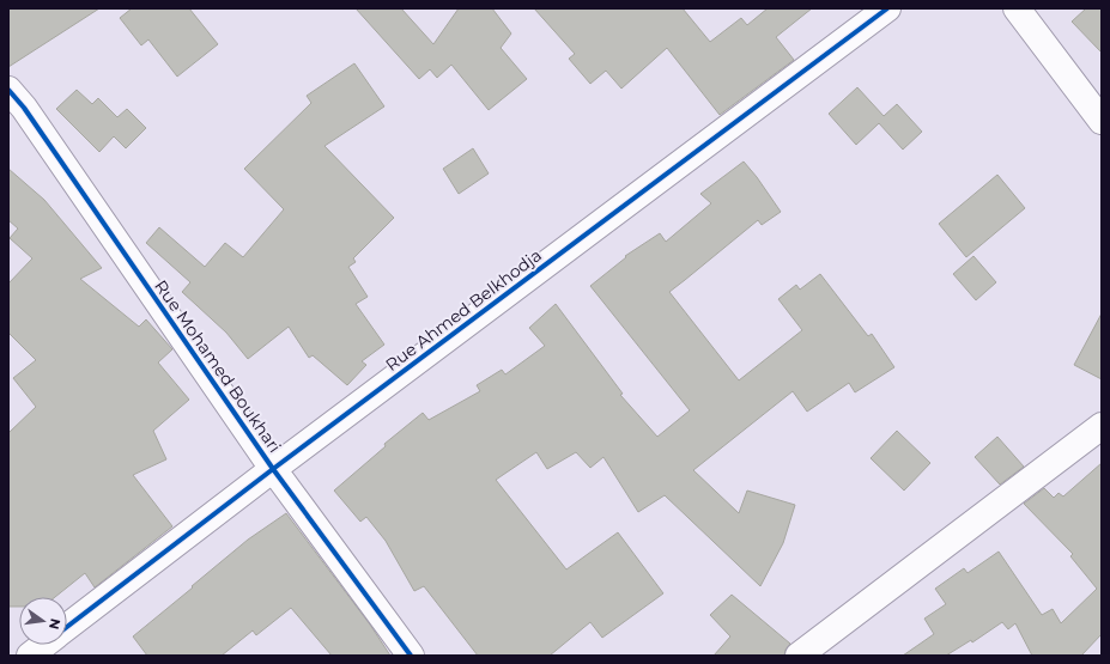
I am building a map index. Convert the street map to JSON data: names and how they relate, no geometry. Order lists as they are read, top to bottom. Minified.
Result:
{"streets":{"street":["Rue Ahmed Belkhodja","Rue Mohamed Boukhari"]},"crossings":[["Rue Ahmed Belkhodja","Rue Mohamed Boukhari"]],"north":"right"}
